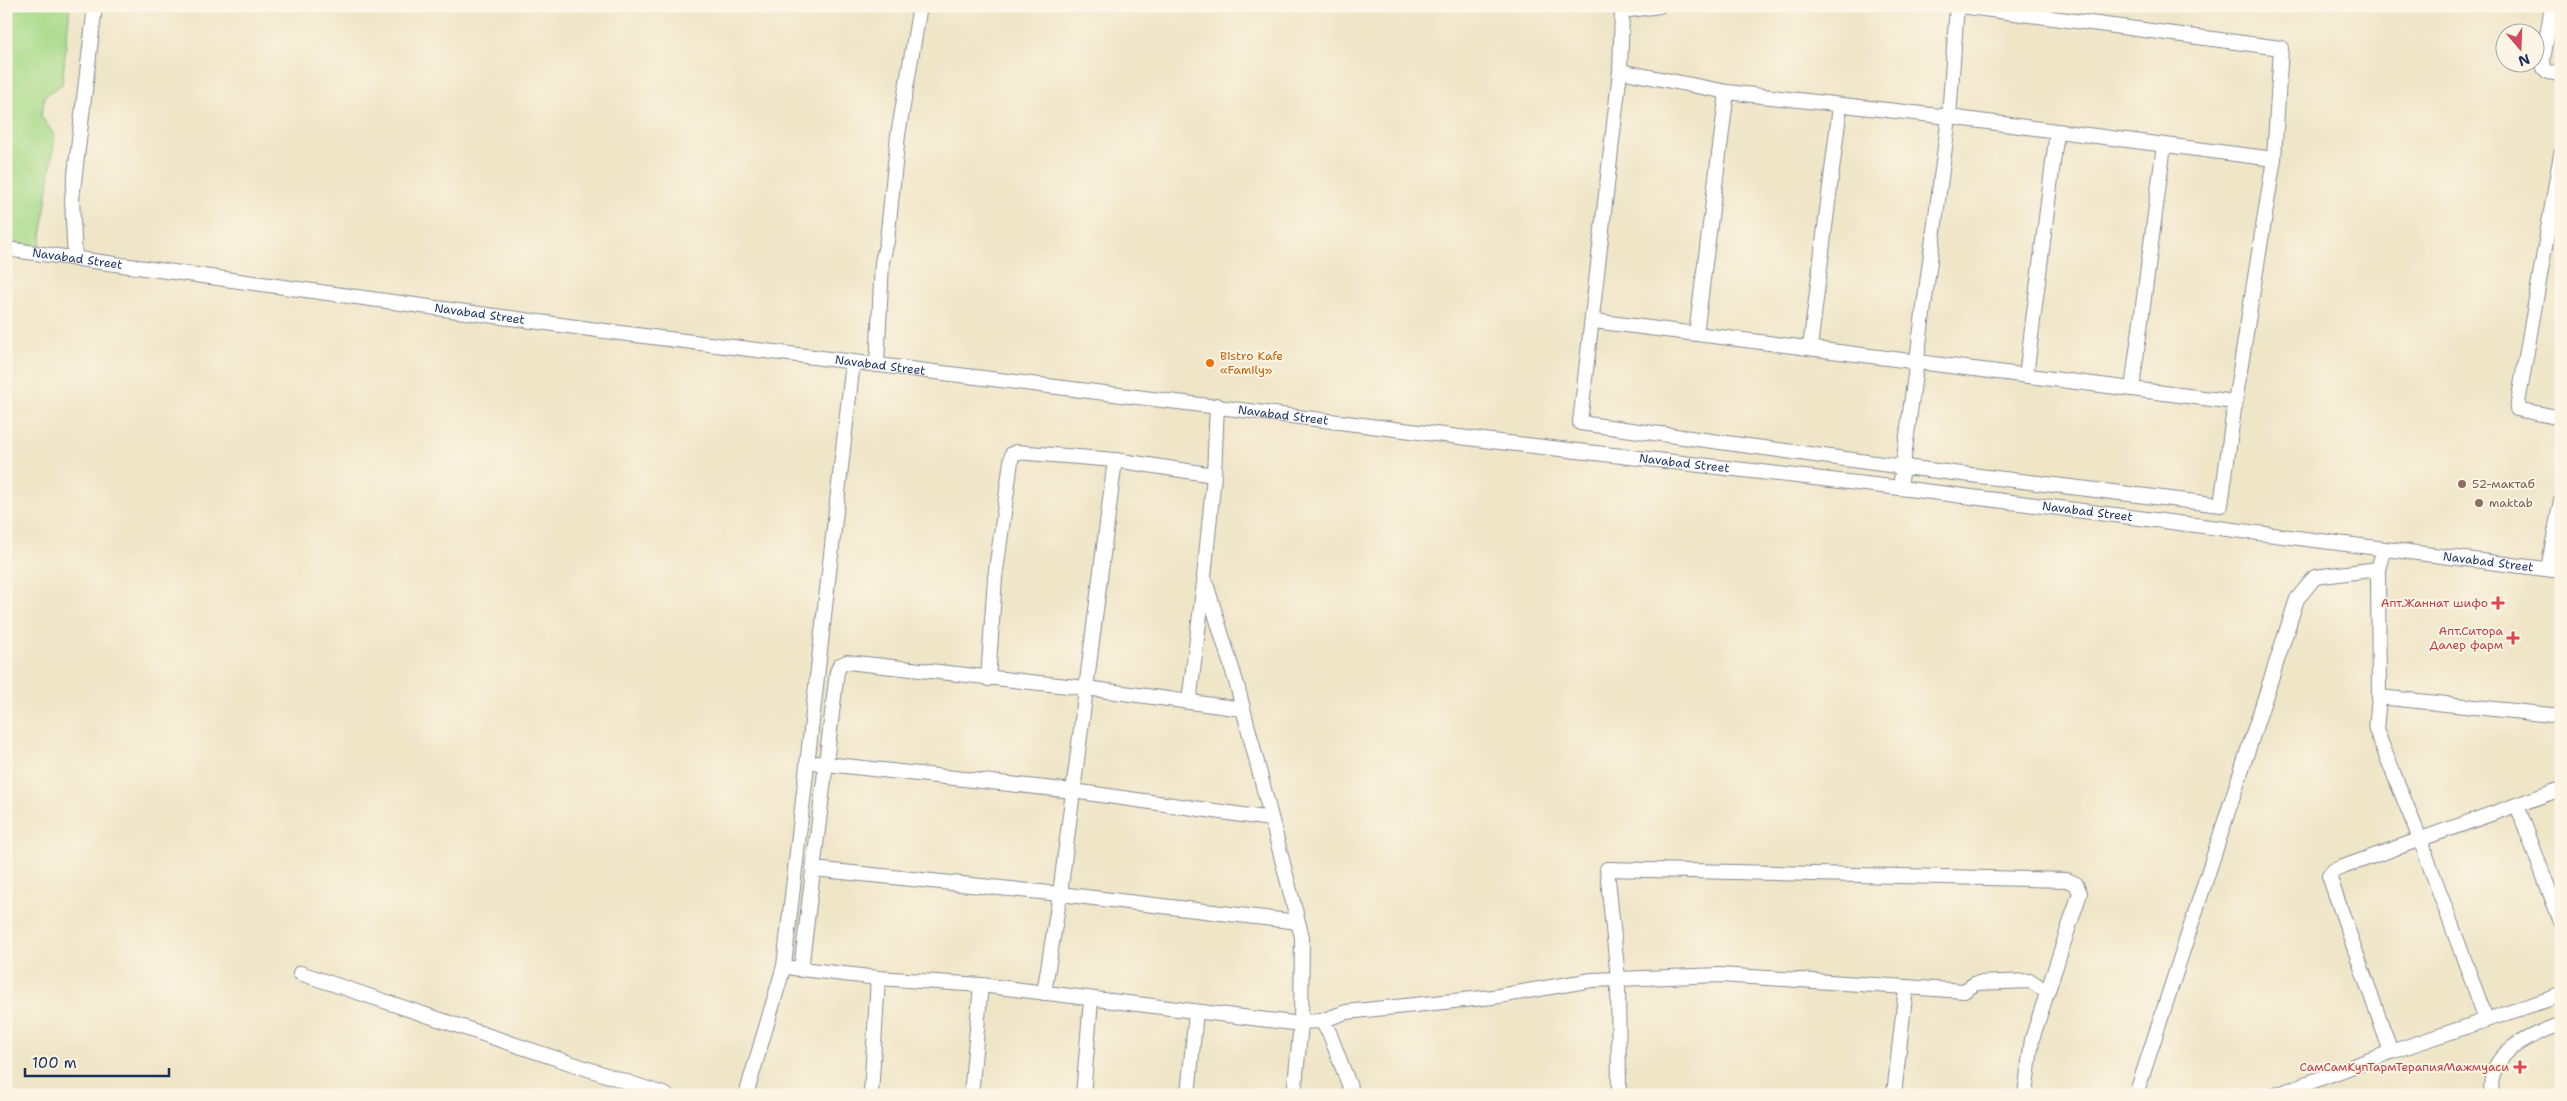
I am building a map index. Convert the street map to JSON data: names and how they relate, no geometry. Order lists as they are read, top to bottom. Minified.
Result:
{"streets":{"street":["Navabad Street"]},"places":{"other":["Bistro Kafe «Family»","52-мактаб","maktab"],"health":["Апт.Жаннат шифо","Апт.Ситора Далер фарм","СамСамКупТармТерапияМажмуаси"]},"scale_bar":"100 m","north":"bottom"}
